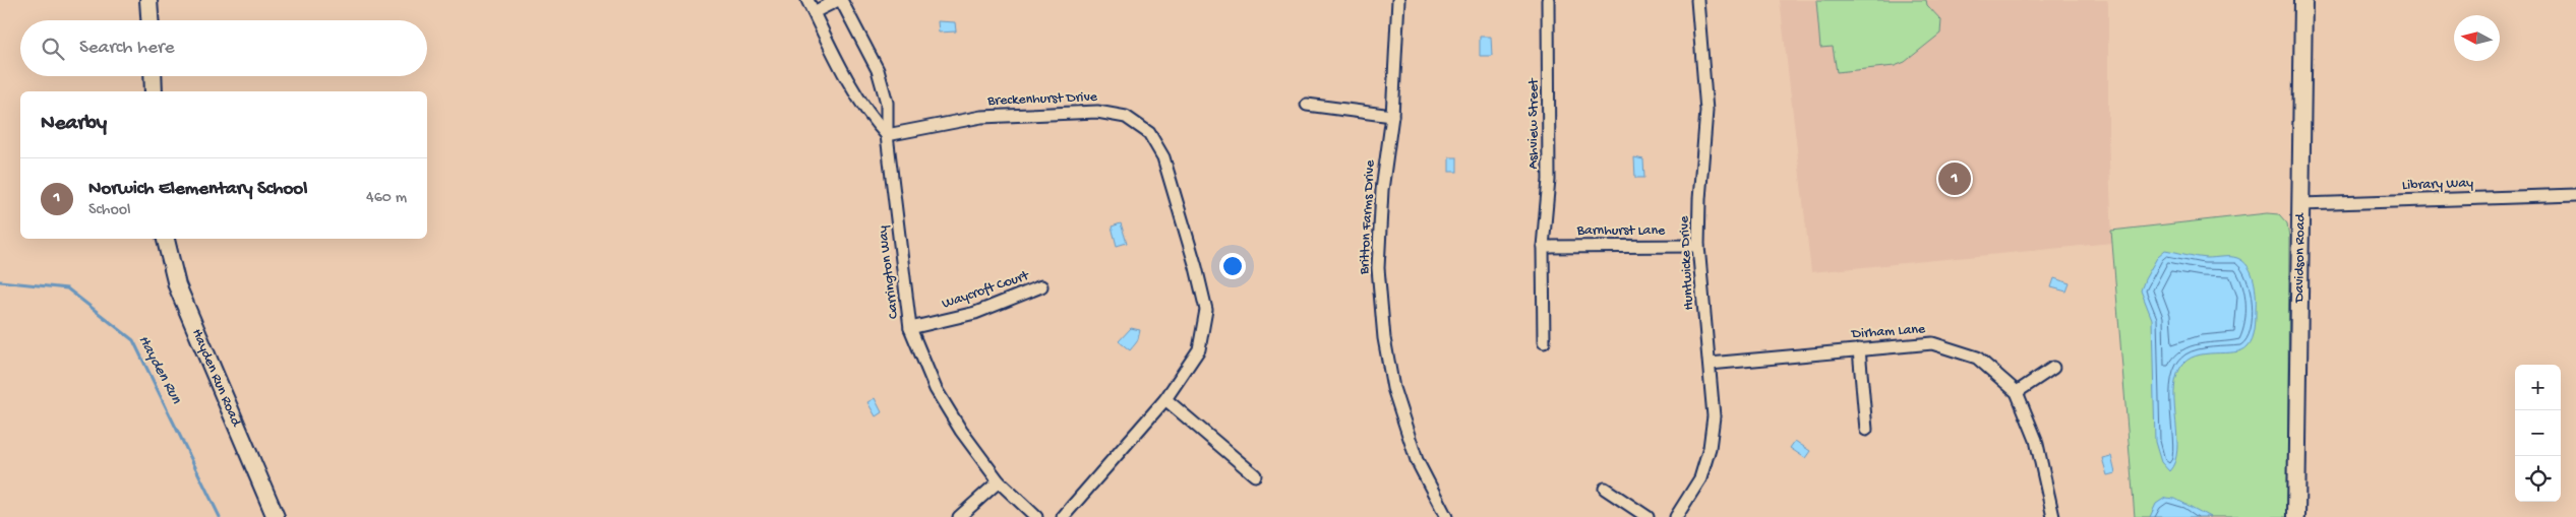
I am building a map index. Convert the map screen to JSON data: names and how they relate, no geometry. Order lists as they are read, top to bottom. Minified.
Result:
{"streets":{"main road":["Davidson Road","Hayden Run Road"],"street":["Breckenhurst Drive","Ashview Street","Library Way","Britton Farms Drive","Barnhurst Lane","Huntwicke Drive","Carrington Way","Waycroft Court","Dirham Lane"]},"crossings":[["Breckenhurst Drive","Carrington Way"],["Ashview Street","Barnhurst Lane"],["Library Way","Davidson Road"],["Barnhurst Lane","Huntwicke Drive"],["Huntwicke Drive","Dirham Lane"],["Carrington Way","Waycroft Court"]],"water":["Hayden Run"],"north":"left","page":{"search":"Search here","heading":"Nearby","list":[{"mark":"1","name":"Norwich Elementary School","note":"School","value":"460 m"}],"pins":"1","map_buttons":["+","−"]}}
